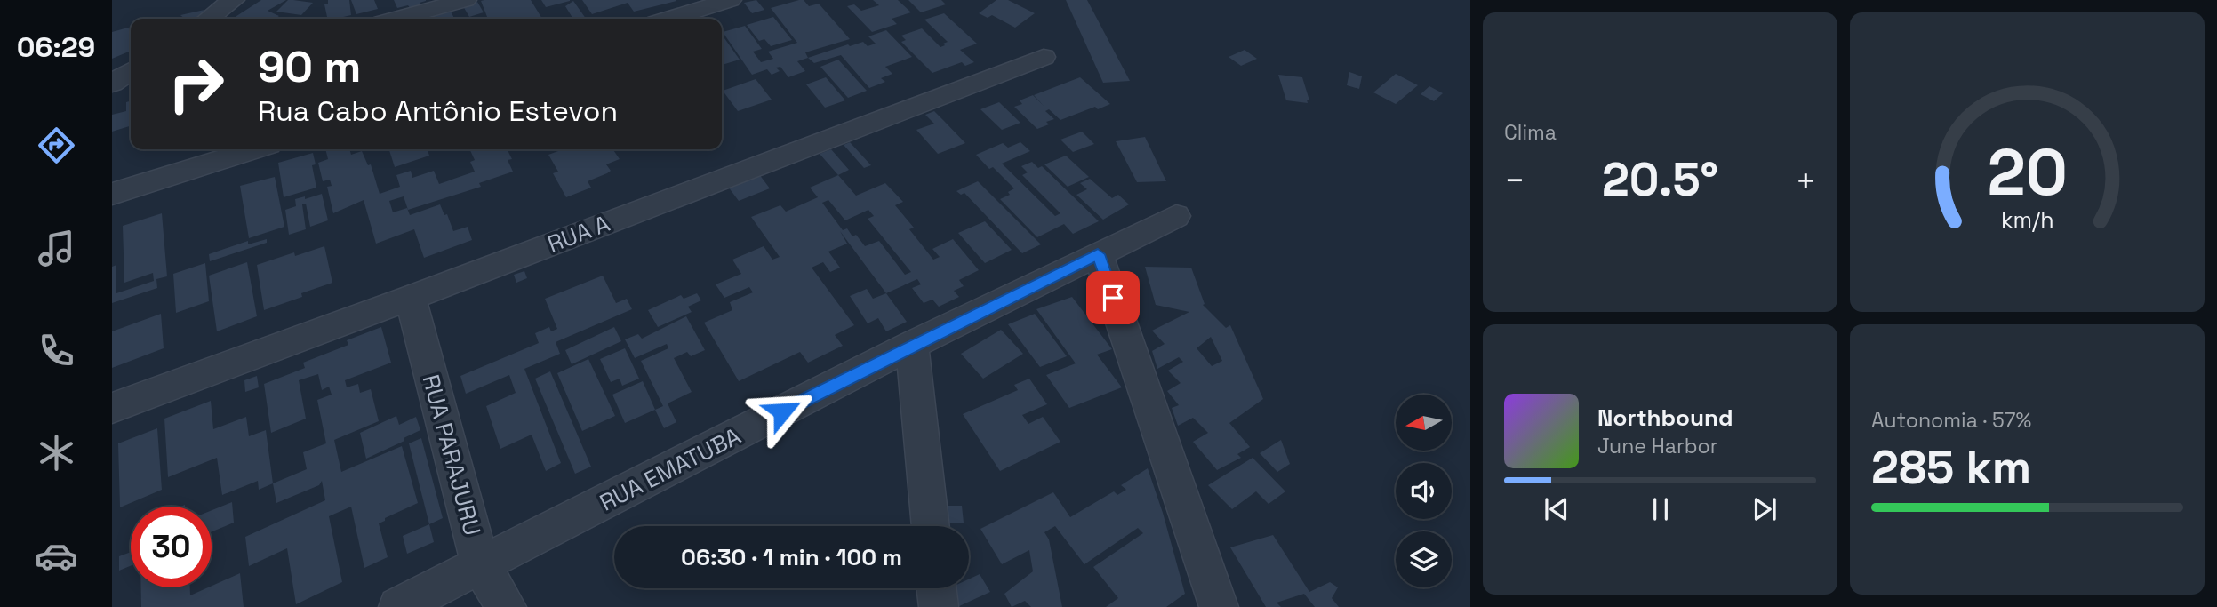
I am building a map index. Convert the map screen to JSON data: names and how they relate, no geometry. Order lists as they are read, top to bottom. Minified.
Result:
{"streets":{"street":["RUA A","RUA PARAJURU","RUA EMATUBA"]},"crossings":[["RUA A","RUA PARAJURU"],["RUA PARAJURU","RUA EMATUBA"]],"north":"left","page":{"tabs":"06:29","tile":["Clima",["Autonomia · 57%","285 km"]],"turn":["90 m","Rua Cabo Antônio Estevon"],"heat":["−","20.5°","+"],"song":["Northbound","June Harbor"],"limit":"30","trip":"06:30 · 1 min · 100 m","gauge":["20","km/h"]}}
